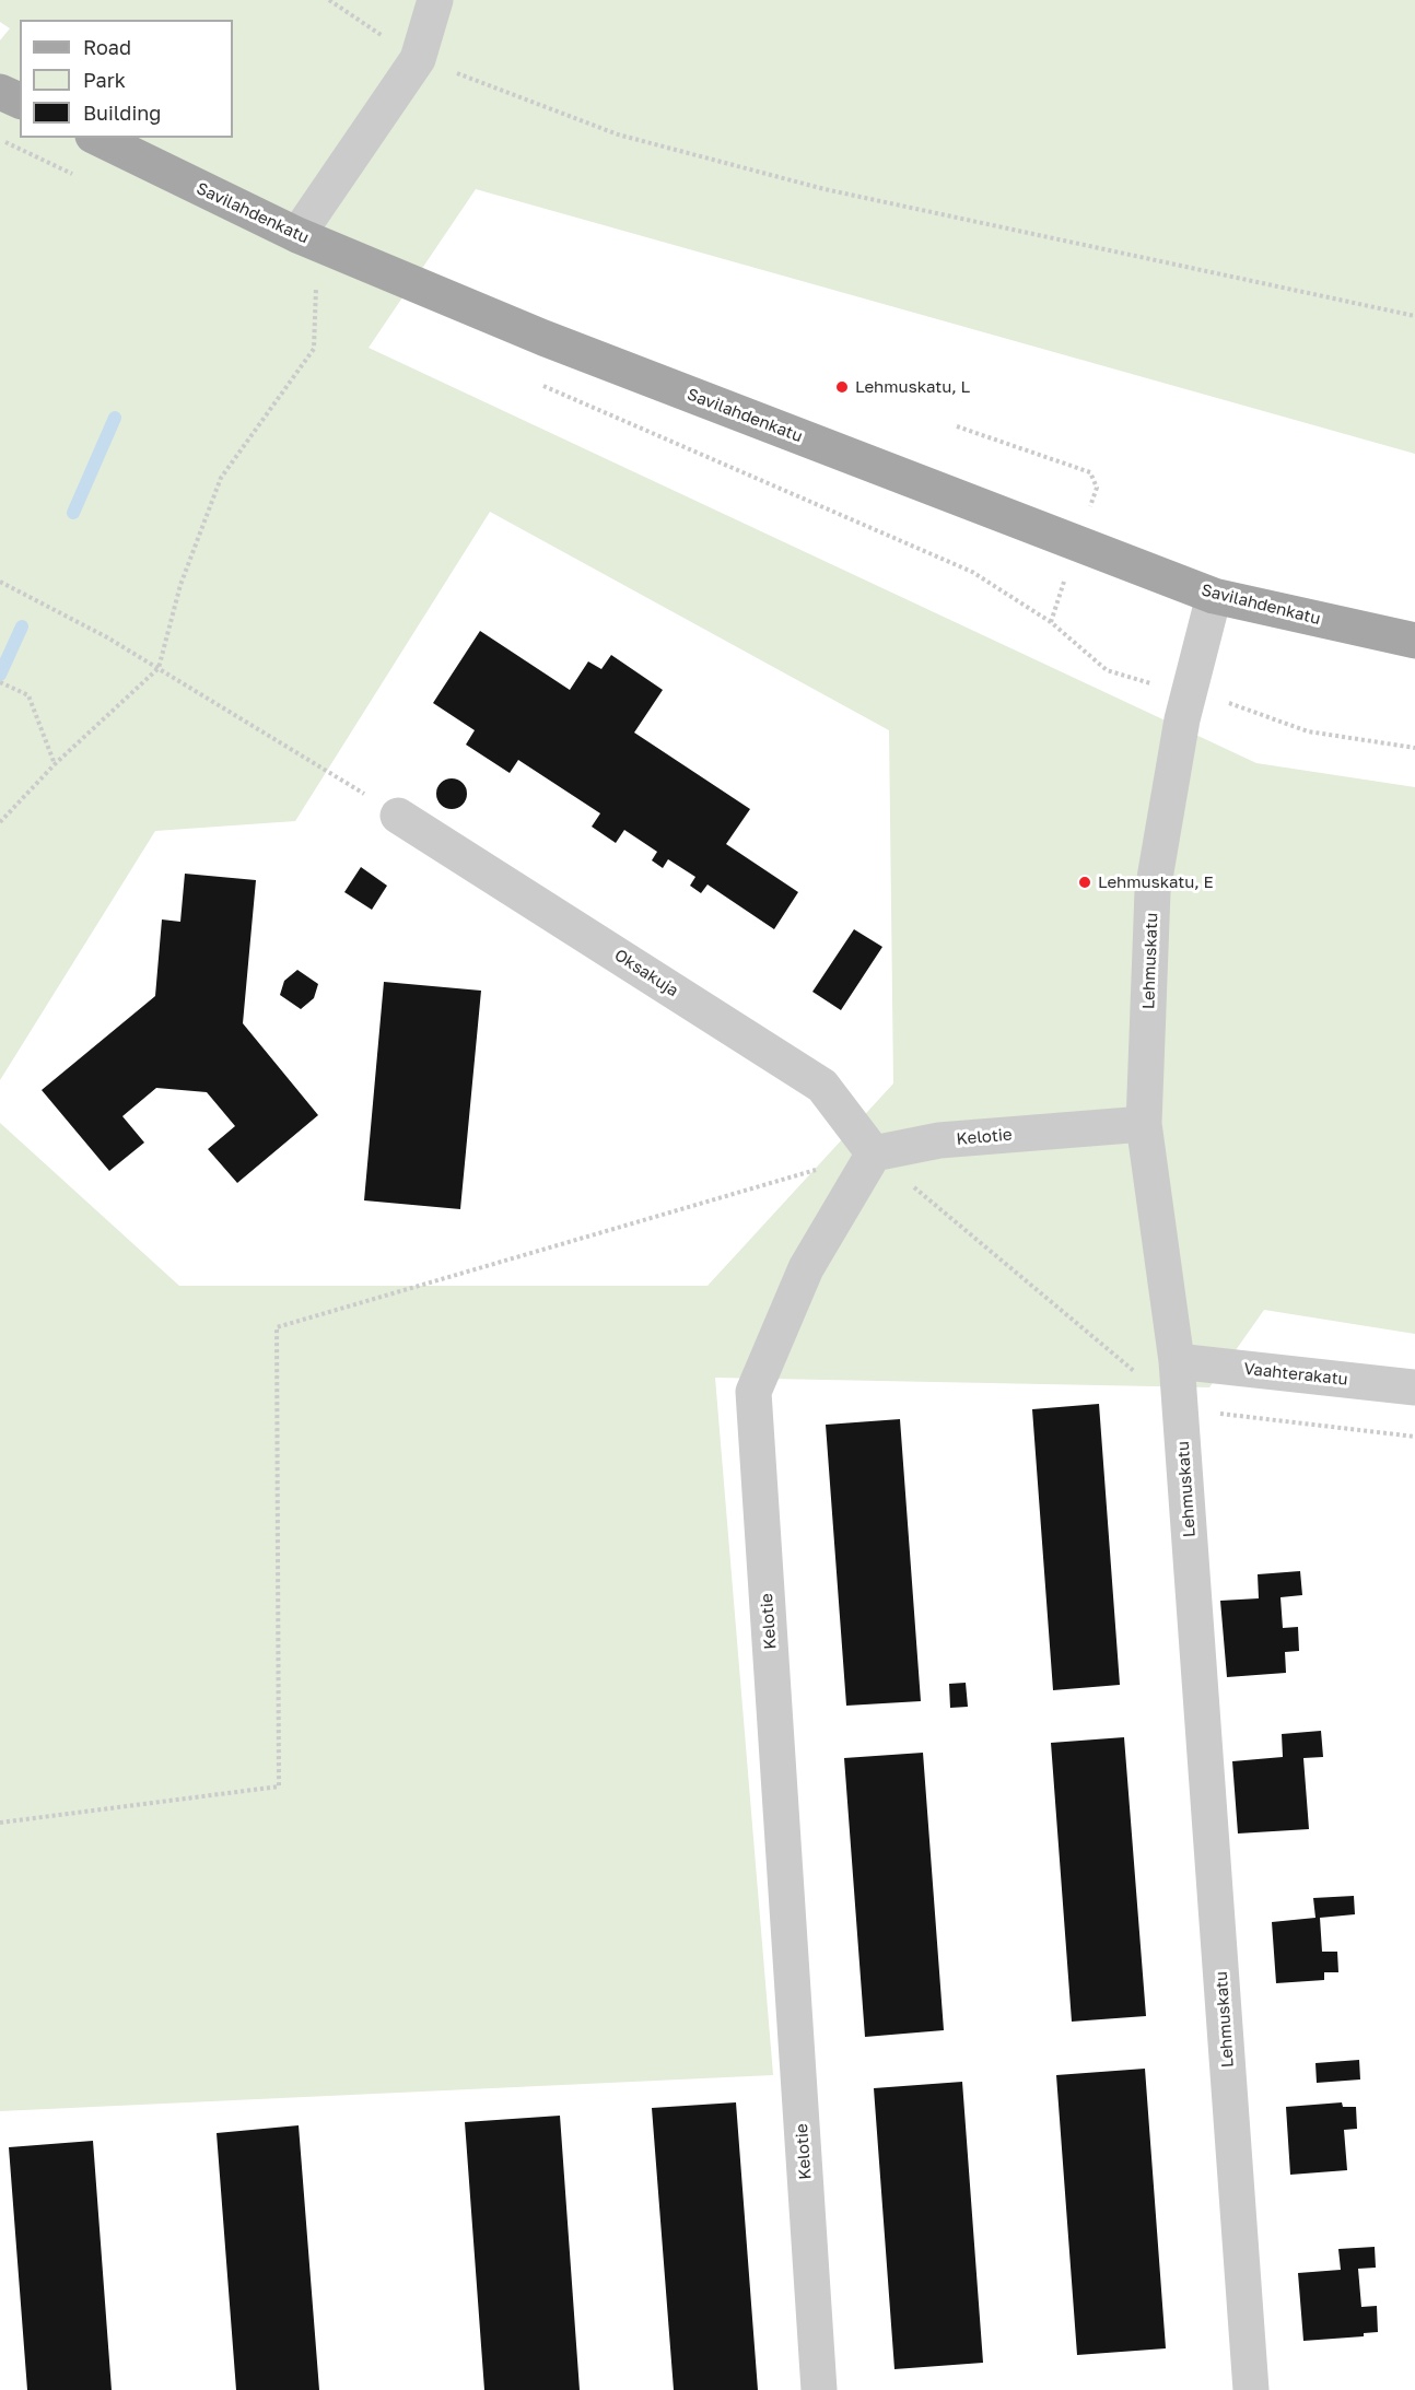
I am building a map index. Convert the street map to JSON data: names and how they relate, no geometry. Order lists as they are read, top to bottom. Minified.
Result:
{"streets":{"main road":["Savilahdenkatu"],"street":["Lehmuskatu","Oksakuja","Kelotie","Vaahterakatu"]},"crossings":[["Savilahdenkatu","Lehmuskatu"],["Lehmuskatu","Kelotie"],["Lehmuskatu","Vaahterakatu"],["Oksakuja","Kelotie"]],"places":["Lehmuskatu, L","Lehmuskatu, E"],"legend":["Road","Park","Building"]}
